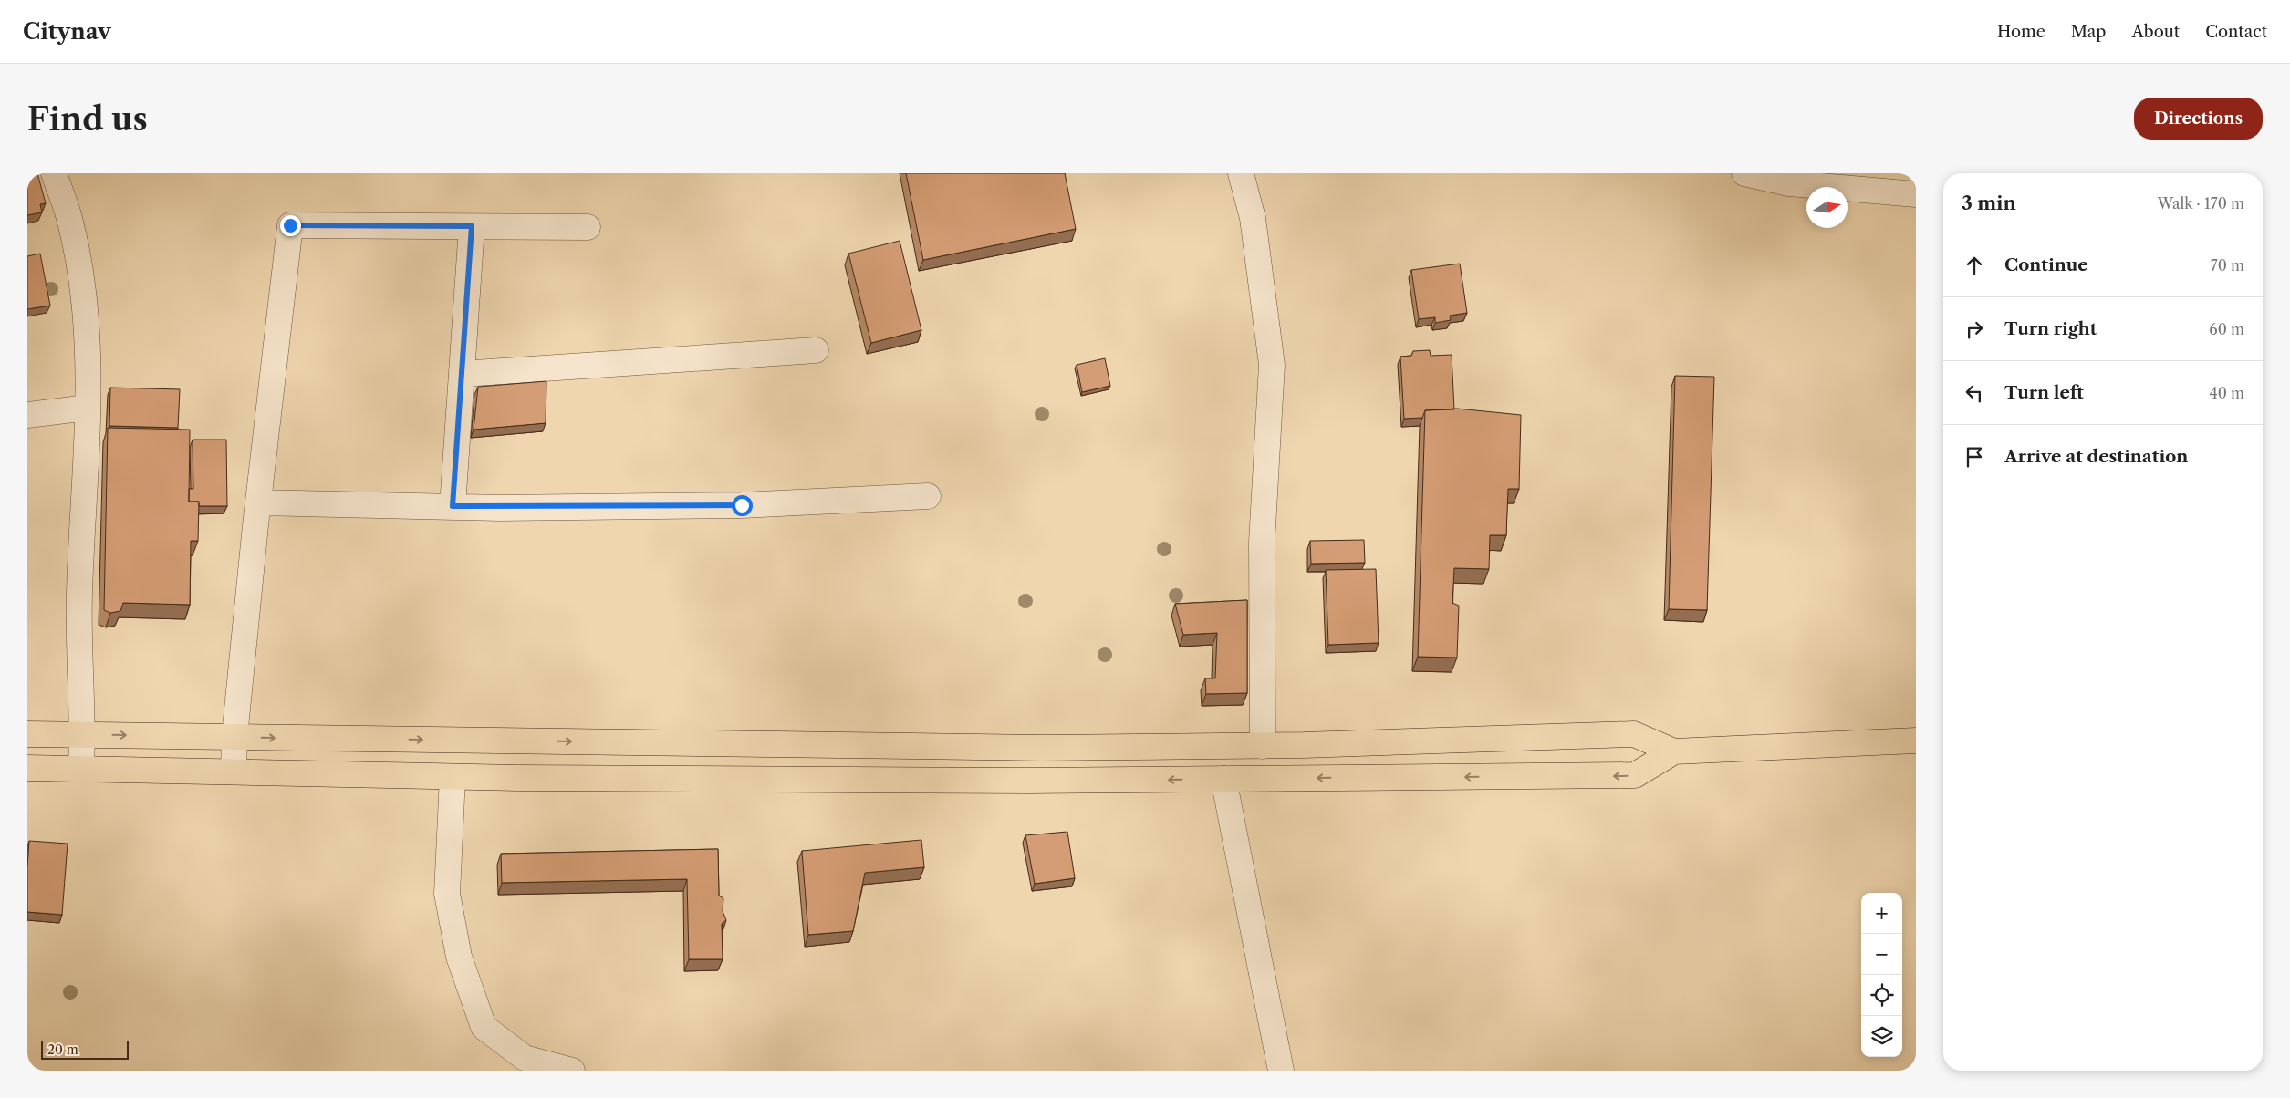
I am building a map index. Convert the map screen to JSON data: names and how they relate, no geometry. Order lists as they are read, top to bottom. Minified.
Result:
{"scale_bar":"20 m","north":"right","page":{"header":"Citynav","nav":["Home","Map","About","Contact"],"buttons":"Directions","title":"Find us","heading":["3 min","Walk · 170 m"],"list":[["Continue","70 m"],["Turn right","60 m"],["Turn left","40 m"],"Arrive at destination"],"map_buttons":["+","−"],"scale":"20 m"}}
